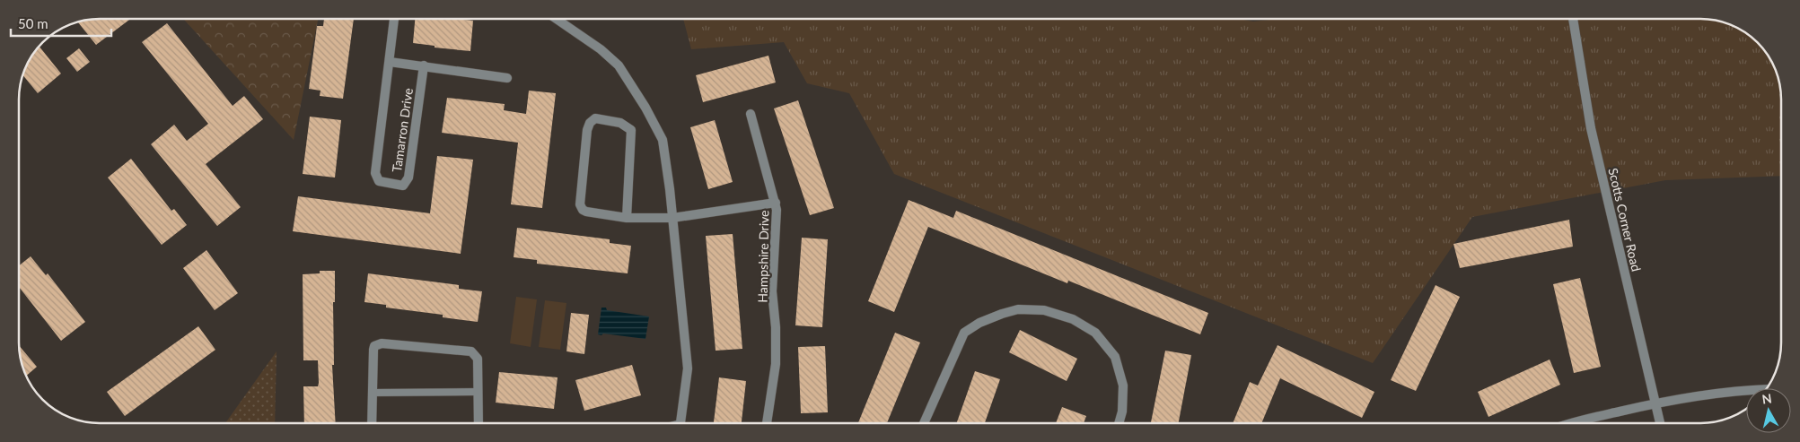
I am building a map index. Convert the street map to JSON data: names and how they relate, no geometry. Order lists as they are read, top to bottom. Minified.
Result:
{"streets":{"street":["Tamarron Drive","Scotts Corner Road","Hampshire Drive"]},"scale_bar":"50 m","north":"top"}
